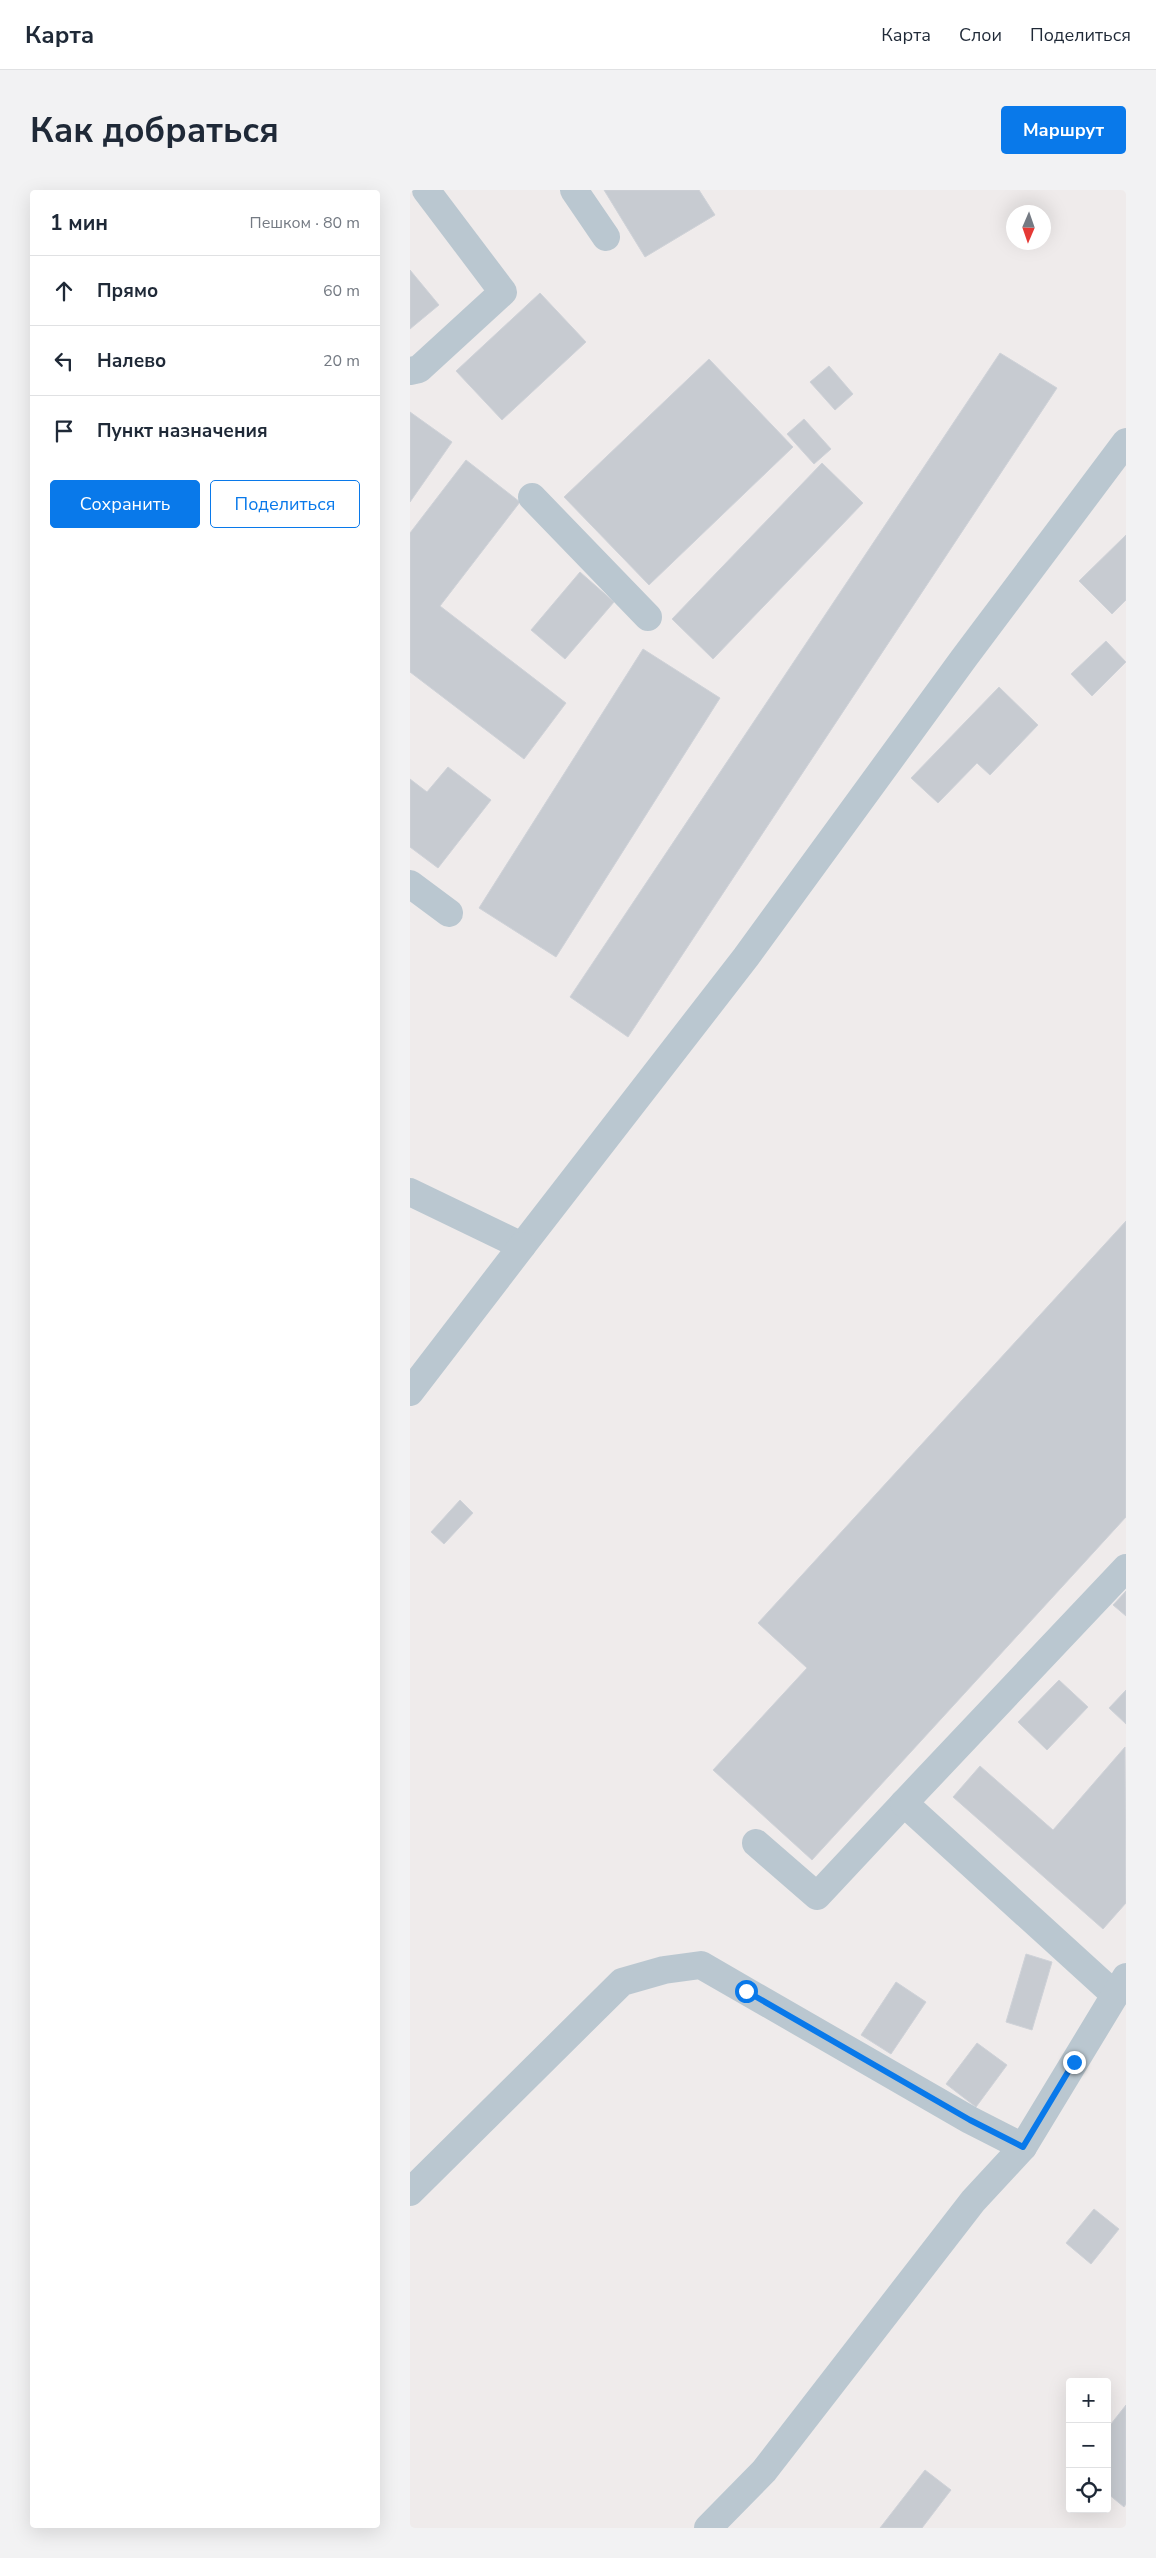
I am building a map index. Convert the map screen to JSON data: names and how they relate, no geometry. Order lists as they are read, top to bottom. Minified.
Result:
{"north":"bottom","page":{"header":"Карта","nav":["Карта","Слои","Поделиться"],"buttons":["Маршрут",["Сохранить","Поделиться"]],"title":"Как добраться","heading":["1 мин","Пешком · 80 m"],"list":[["Прямо","60 m"],["Налево","20 m"],"Пункт назначения"],"map_buttons":["+","−"]}}
